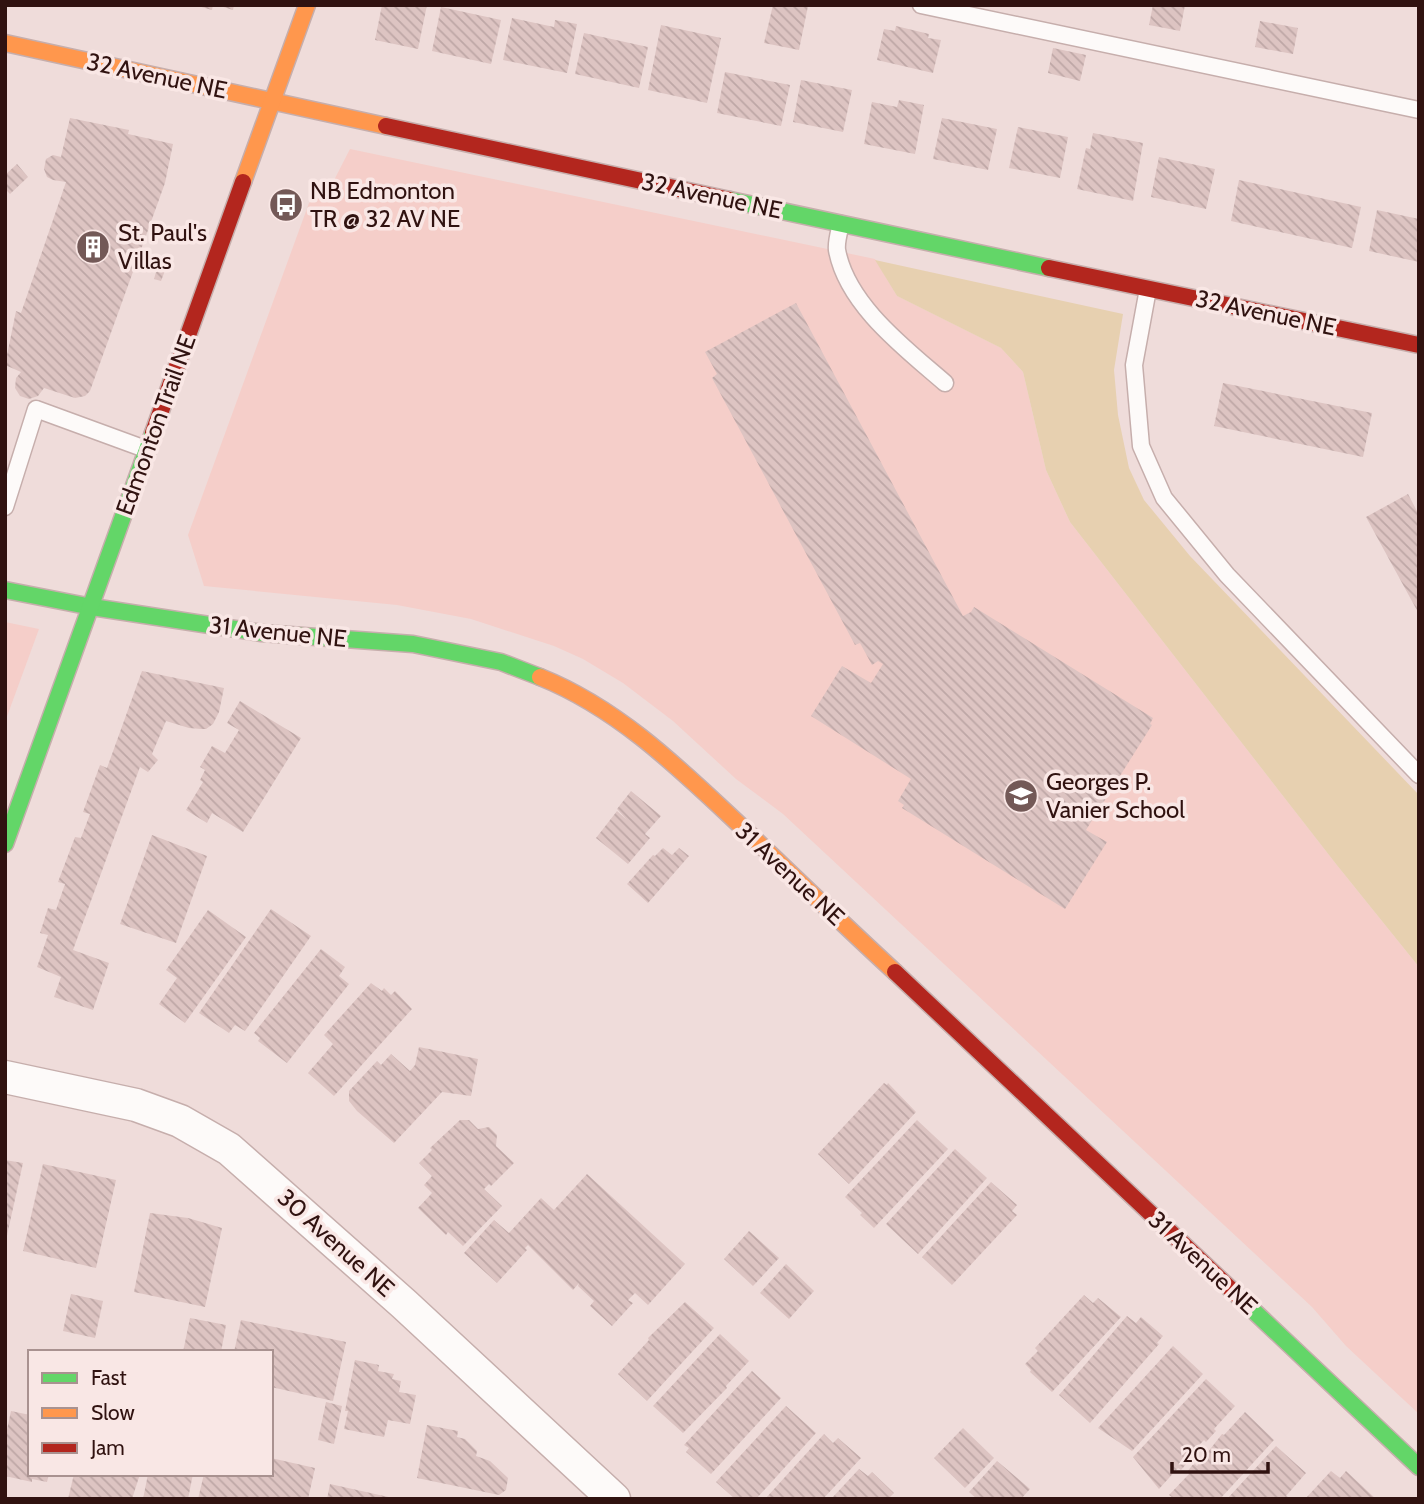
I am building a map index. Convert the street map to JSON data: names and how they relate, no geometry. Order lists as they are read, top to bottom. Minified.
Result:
{"streets":{"street":["32 Avenue NE","Edmonton Trail NE","31 Avenue NE","30 Avenue NE"]},"crossings":[["32 Avenue NE","Edmonton Trail NE"],["Edmonton Trail NE","31 Avenue NE"]],"places":{"bus stop":["NB Edmonton TR @ 32 AV NE"],"building":["St. Paul's Villas"],"school or university":["Georges P. Vanier School"]},"legend":["Fast","Slow","Jam"],"scale_bar":"20 m"}
